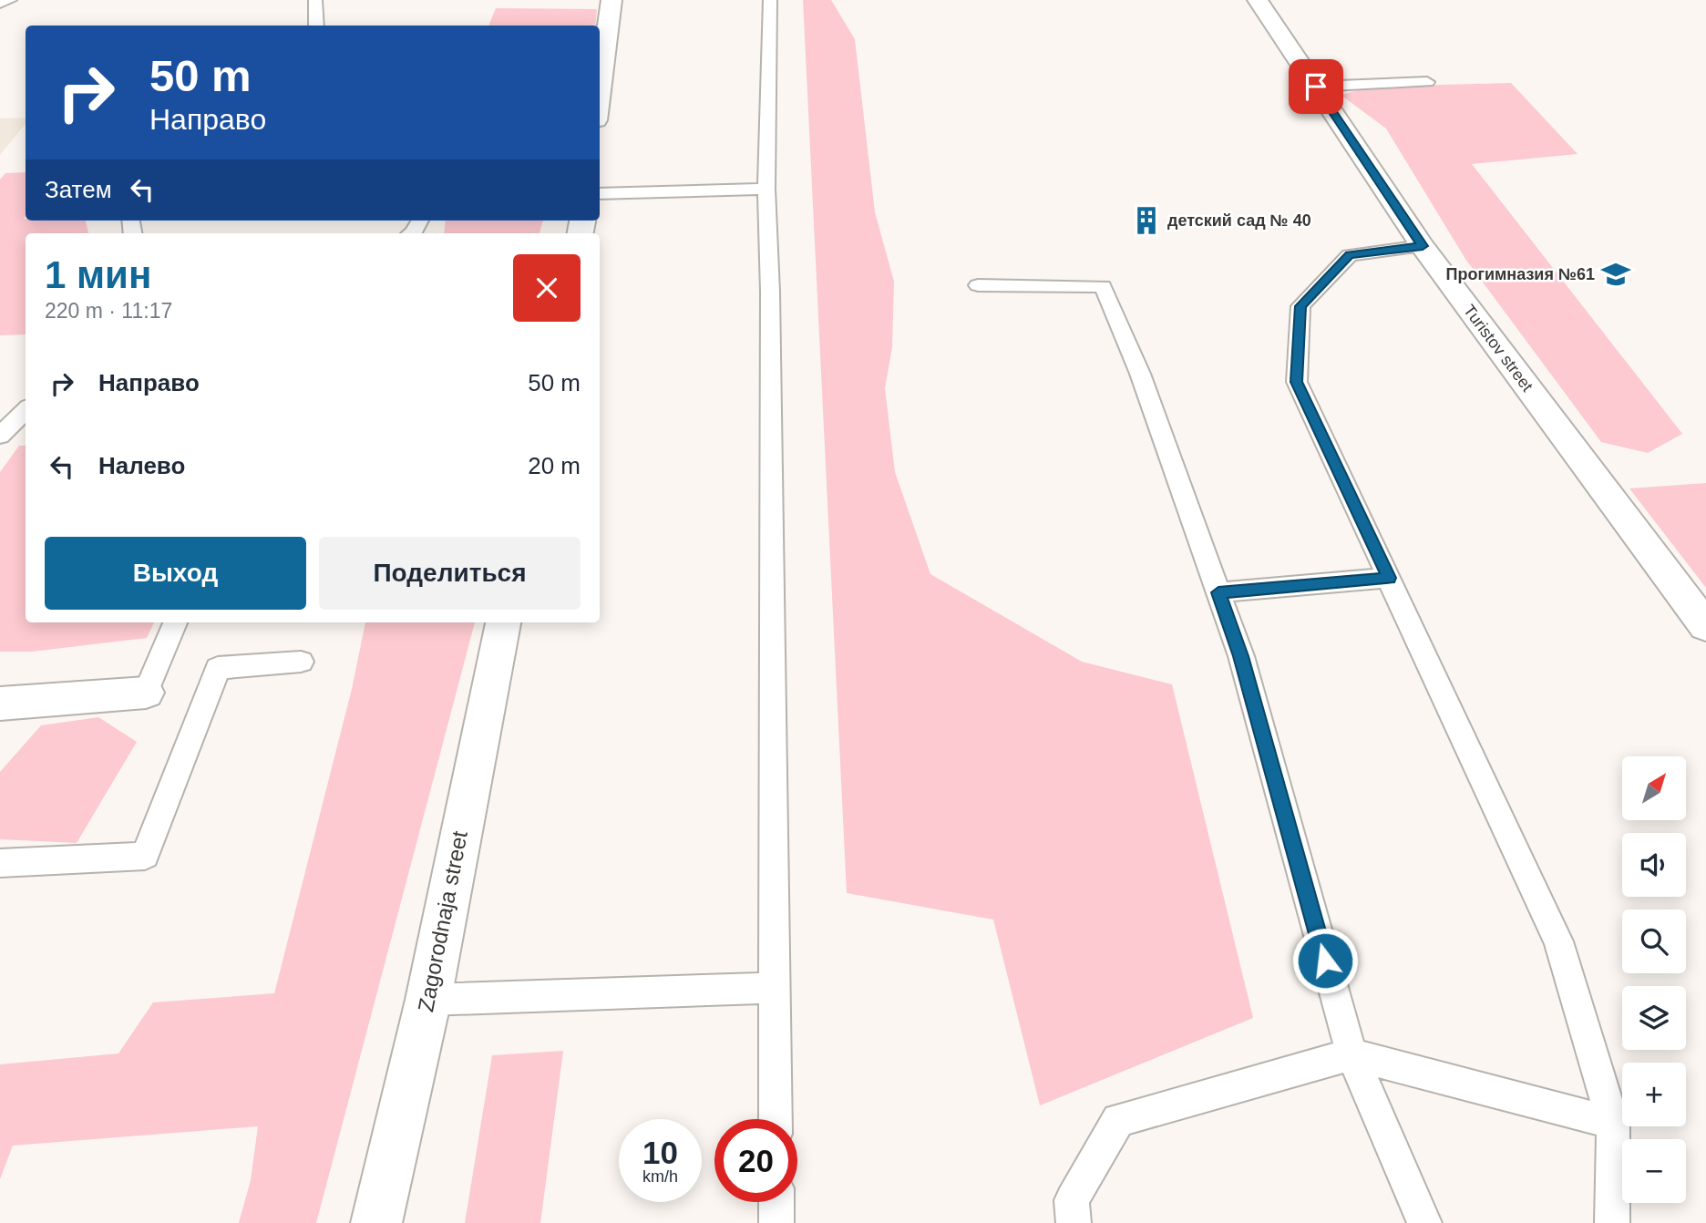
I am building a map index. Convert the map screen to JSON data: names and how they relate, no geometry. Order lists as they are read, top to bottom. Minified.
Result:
{"streets":{"street":["Turistov street","Zagorodnaja street"]},"places":{"building":["детский сад № 40"],"school or university":["Прогимназия №61"]},"north":"top right","page":{"turn":["50 m","Направо"],"then":"Затем","heading":["1 мин","220 m · 11:17"],"list":[{"name":"Направо","value":"50 m"},{"name":"Налево","value":"20 m"}],"buttons":["Выход","Поделиться"],"map_buttons":["+","−"],"speed":"10 km/h","limit":"20"}}
